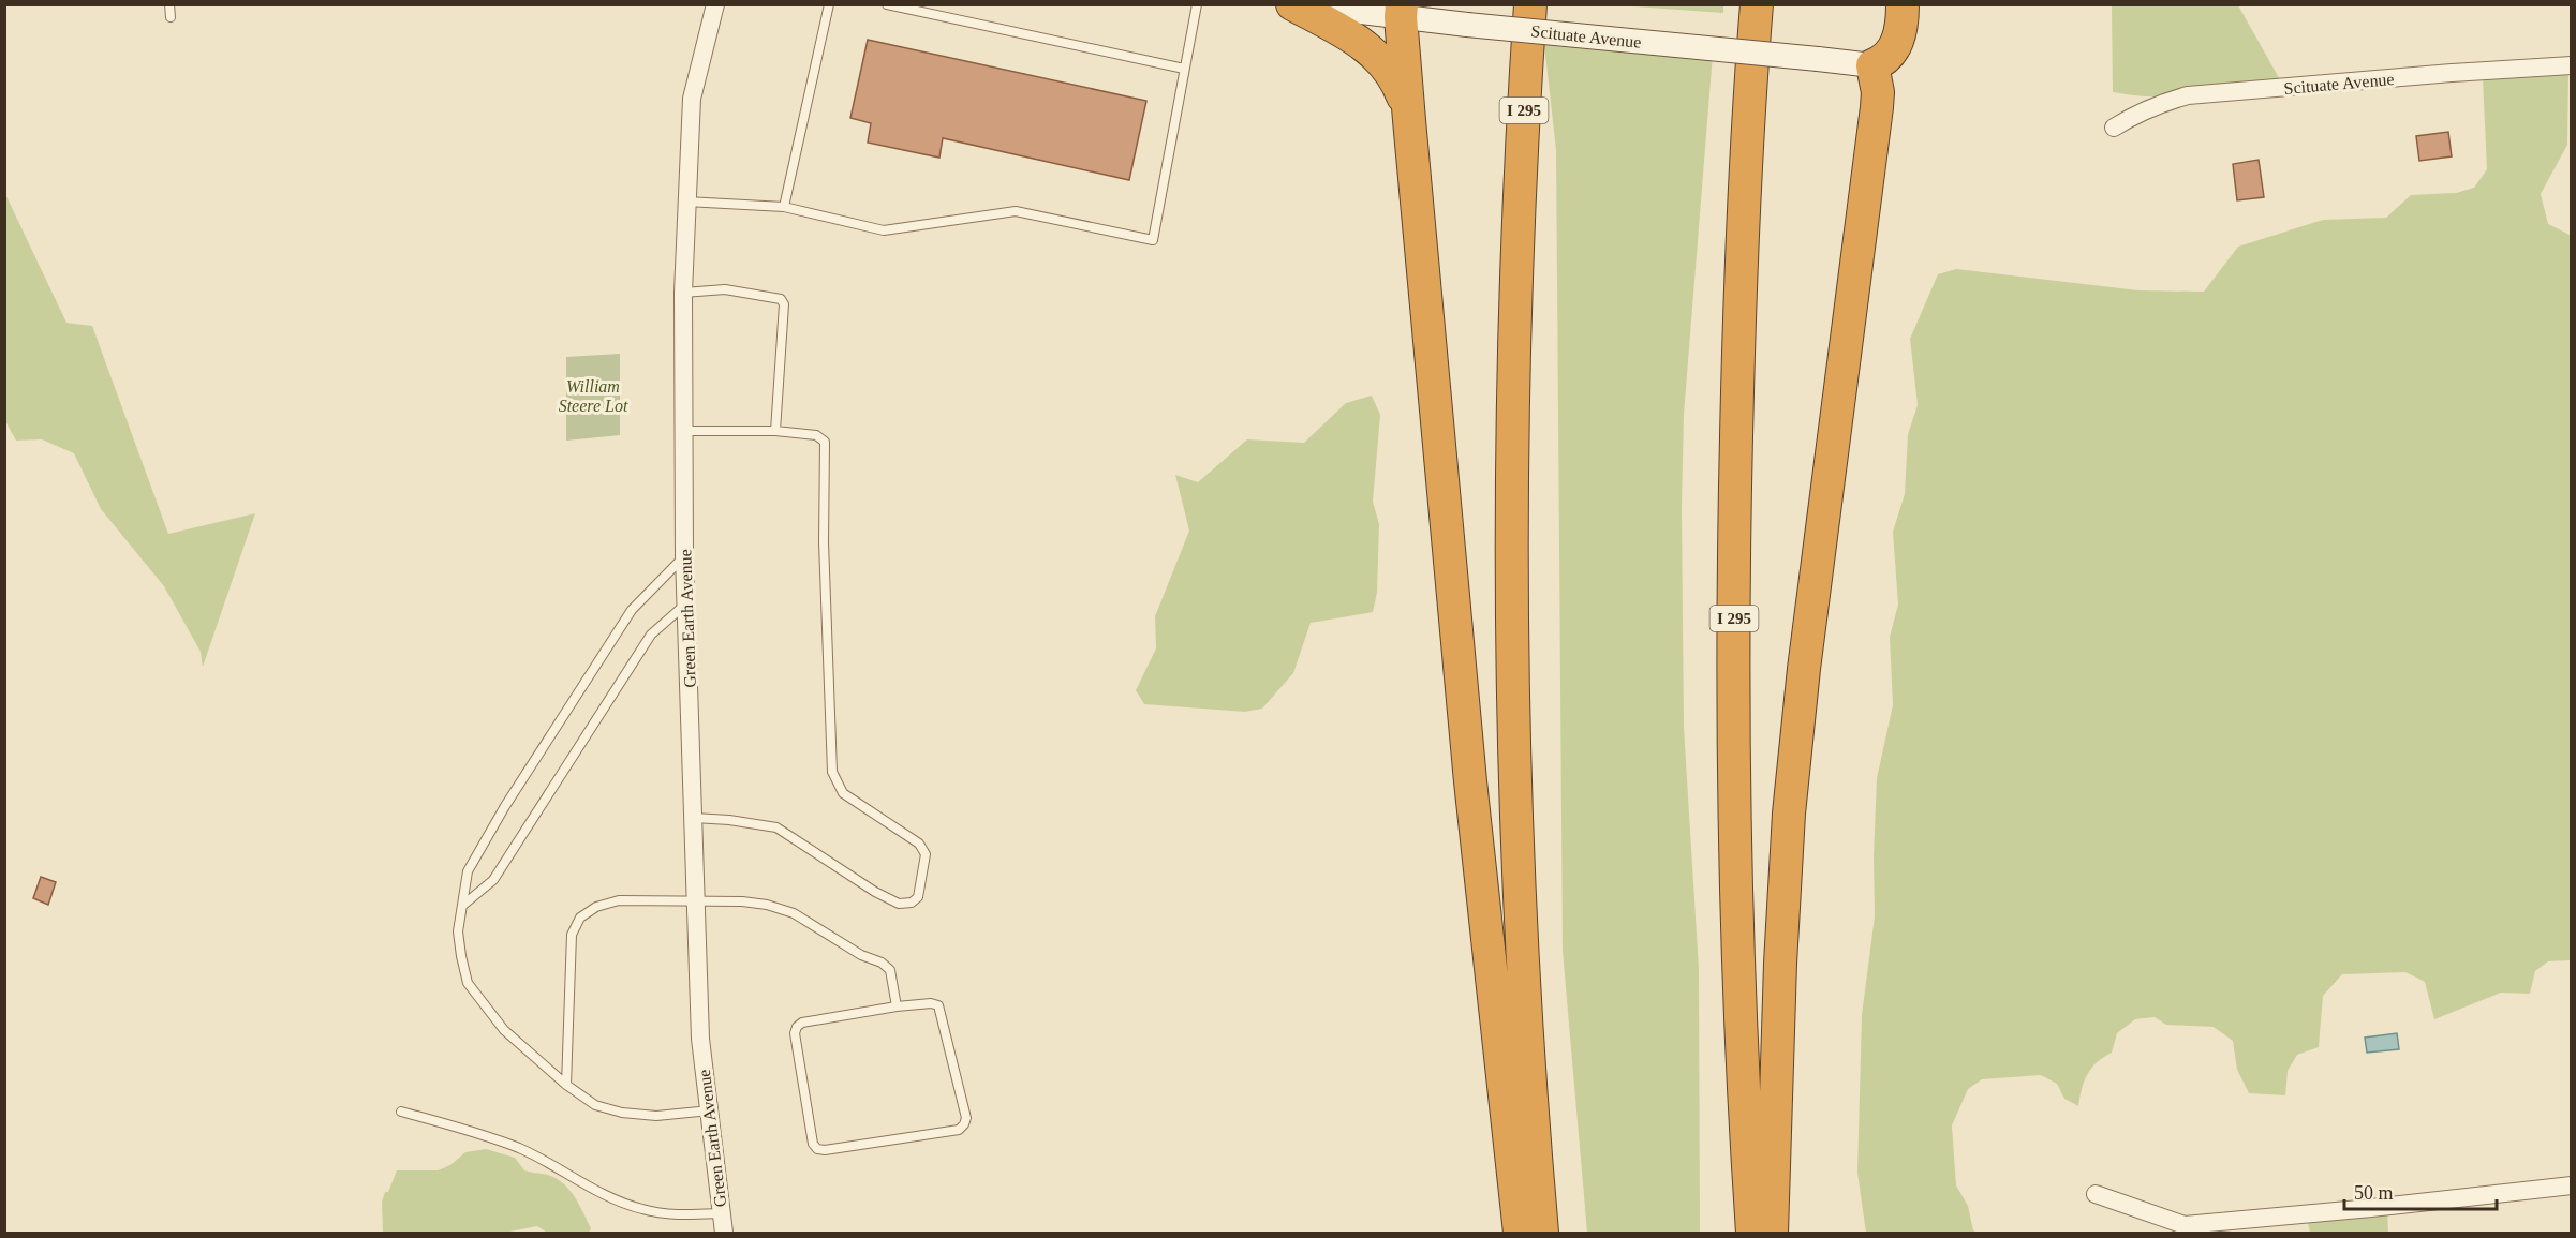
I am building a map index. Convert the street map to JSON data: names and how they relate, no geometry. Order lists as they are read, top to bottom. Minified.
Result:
{"streets":{"highway":["I 295"],"main road":["Scituate Avenue"],"street":["Green Earth Avenue"]},"parks":["William Steere Lot"],"scale_bar":"50 m"}
